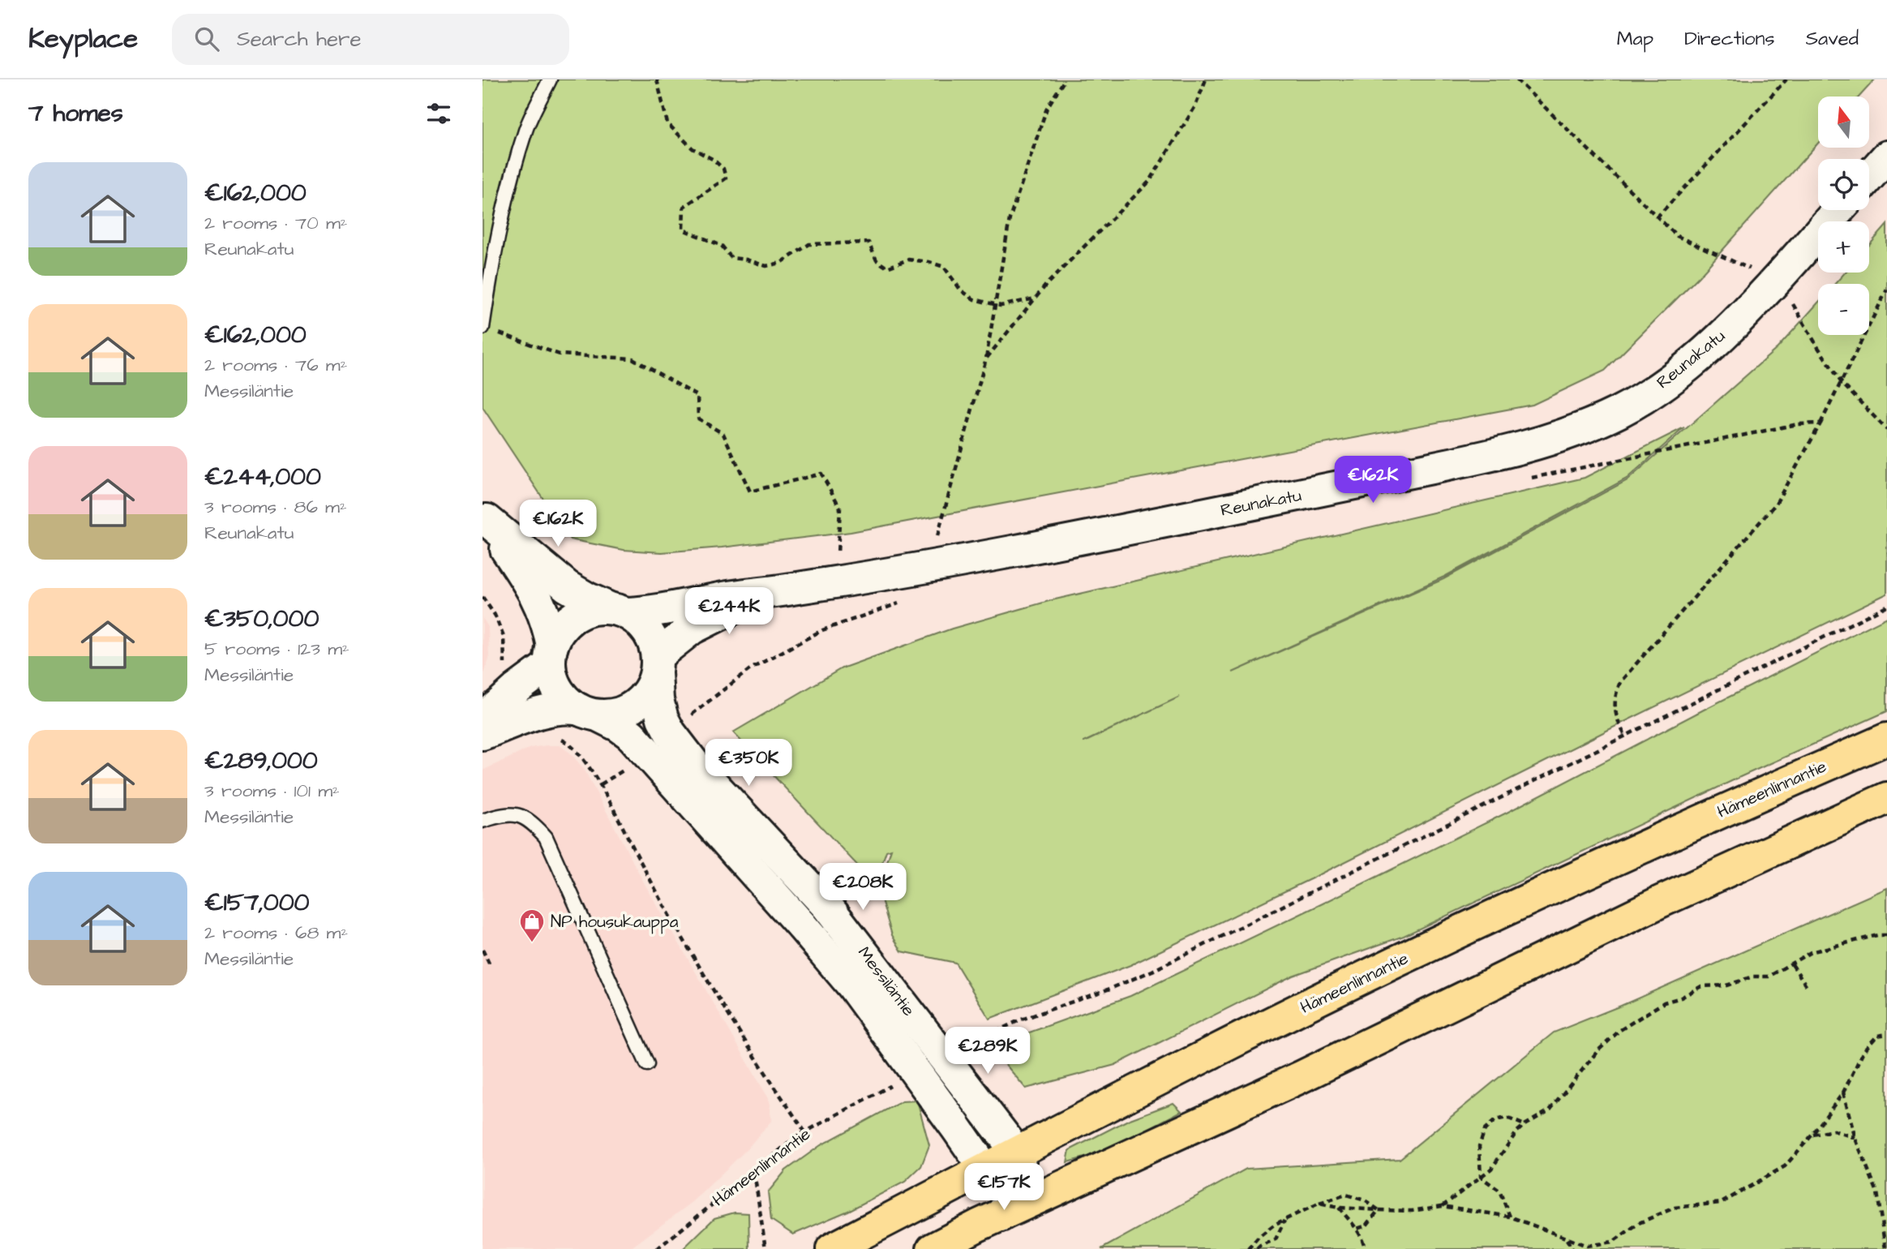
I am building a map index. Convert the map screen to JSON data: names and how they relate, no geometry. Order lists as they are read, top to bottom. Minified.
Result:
{"streets":{"main road":["Hämeenlinnantie"],"street":["Reunakatu","Messiläntie"]},"crossings":[["Reunakatu","Messiläntie"],["Hämeenlinnantie","Messiläntie"]],"places":{"shop":["NP housukauppa"]},"north":"top","page":{"header":"Keyplace","search":"Search here","nav":["Map","Directions","Saved"],"heading":"7 homes","map_buttons":["+","−"],"list":[{"name":"€162,000","note":"2 rooms · 70 m² · Reunakatu"},{"name":"€162,000","note":"2 rooms · 76 m² · Messiläntie"},{"name":"€244,000","note":"3 rooms · 86 m² · Reunakatu"},{"name":"€350,000","note":"5 rooms · 123 m² · Messiläntie"},{"name":"€289,000","note":"3 rooms · 101 m² · Messiläntie"},{"name":"€157,000","note":"2 rooms · 68 m² · Messiläntie"}],"price":["€162K","€162K","€244K","€350K","€208K","€289K","€157K"]}}
